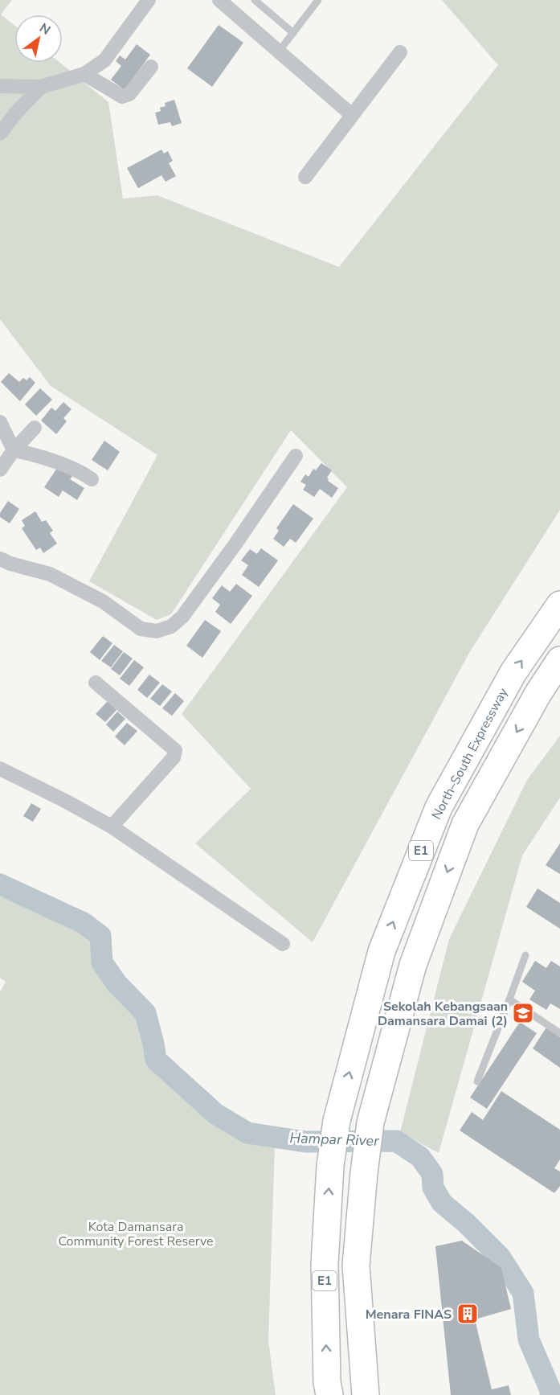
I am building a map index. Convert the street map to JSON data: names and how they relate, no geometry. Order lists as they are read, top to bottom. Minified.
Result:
{"streets":{"highway":["North–South Expressway","E1"]},"water":["Hampar River"],"parks":["Kota Damansara Community Forest Reserve"],"places":{"school or university":["Sekolah Kebangsaan Damansara Damai (2)"],"building":["Menara FINAS"]},"north":"top right"}
